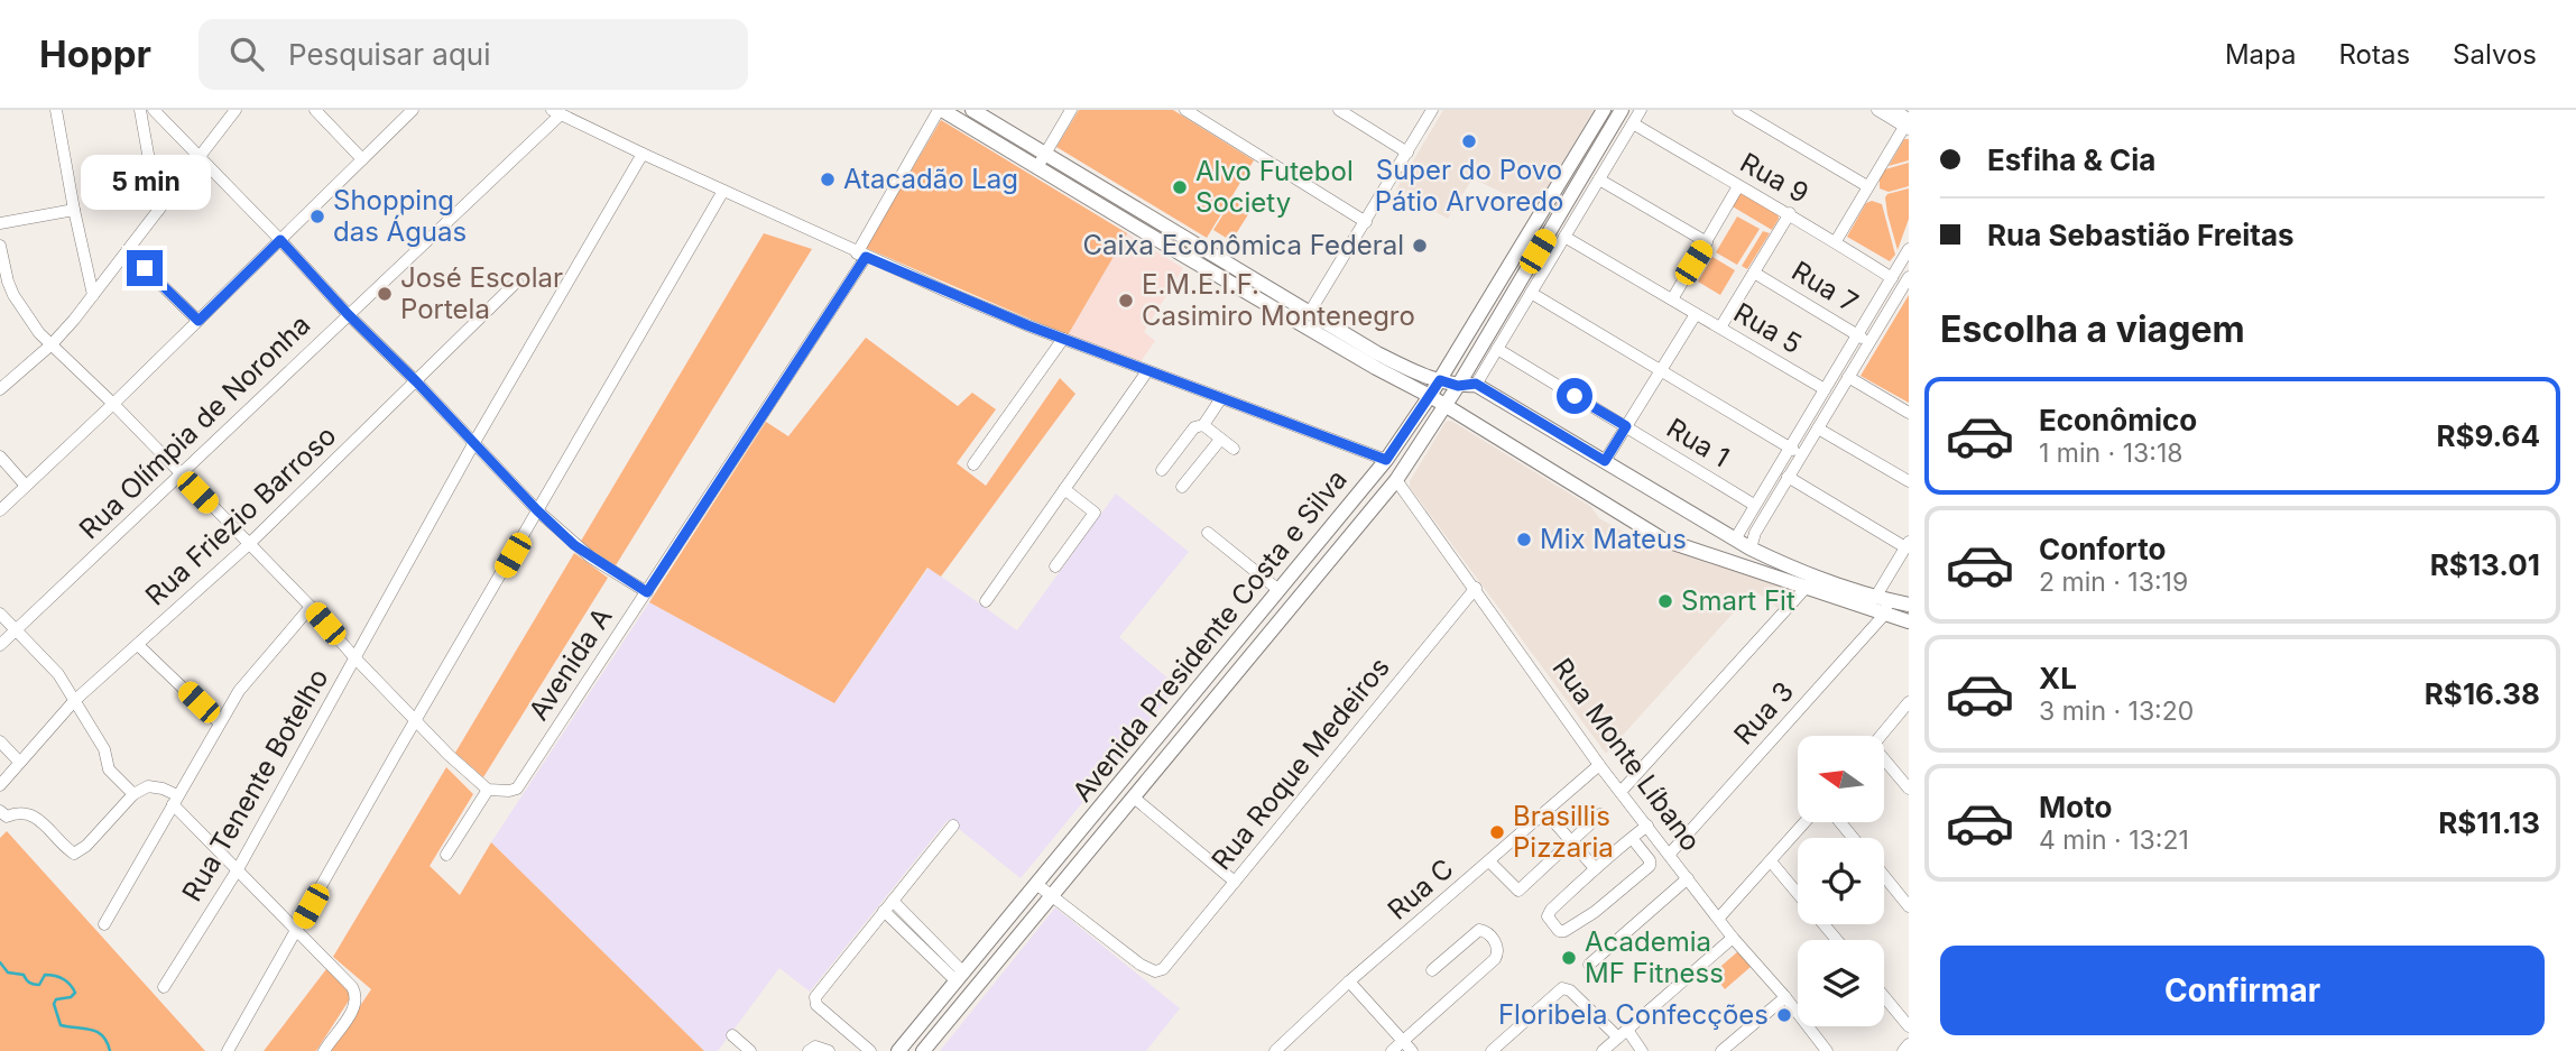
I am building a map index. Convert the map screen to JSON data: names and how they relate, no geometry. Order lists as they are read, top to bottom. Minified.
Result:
{"streets":{"main road":["Avenida Presidente Costa e Silva"],"street":["Rua 9","Rua 7","Rua 5","Rua Olímpia de Noronha","Rua 1","Rua Friezio Barroso","Avenida A","Rua 3","Rua Monte Líbano","Rua Roque Medeiros","Rua Tenente Botelho","Rua C"]},"crossings":[["Avenida Presidente Costa e Silva","Rua Monte Líbano"],["Avenida Presidente Costa e Silva","Rua Roque Medeiros"],["Rua 3","Rua Monte Líbano"],["Rua Monte Líbano","Rua Roque Medeiros"],["Rua Monte Líbano","Rua C"]],"places":["Super do Povo Pátio Arvoredo","Atacadão Lag","Alvo Futebol Society","Shopping das Águas","Caixa Econômica Federal","José Escolar Portela","E.M.E.I.F. Casimiro Montenegro","Mix Mateus","Smart Fit","Brasillis Pizzaria","Academia MF Fitness","Floribela Confecções"],"north":"left","page":{"header":"Hoppr","search":"Pesquisar aqui","nav":["Mapa","Rotas","Salvos"],"banner":["Esfiha & Cia","Rua Sebastião Freitas"],"bubble":"5 min","heading":"Escolha a viagem","list":[{"name":"Econômico","note":"1 min · 13:18","value":"R$9.64"},{"name":"Conforto","note":"2 min · 13:19","value":"R$13.01"},{"name":"XL","note":"3 min · 13:20","value":"R$16.38"},{"name":"Moto","note":"4 min · 13:21","value":"R$11.13"}],"buttons":"Confirmar"}}
